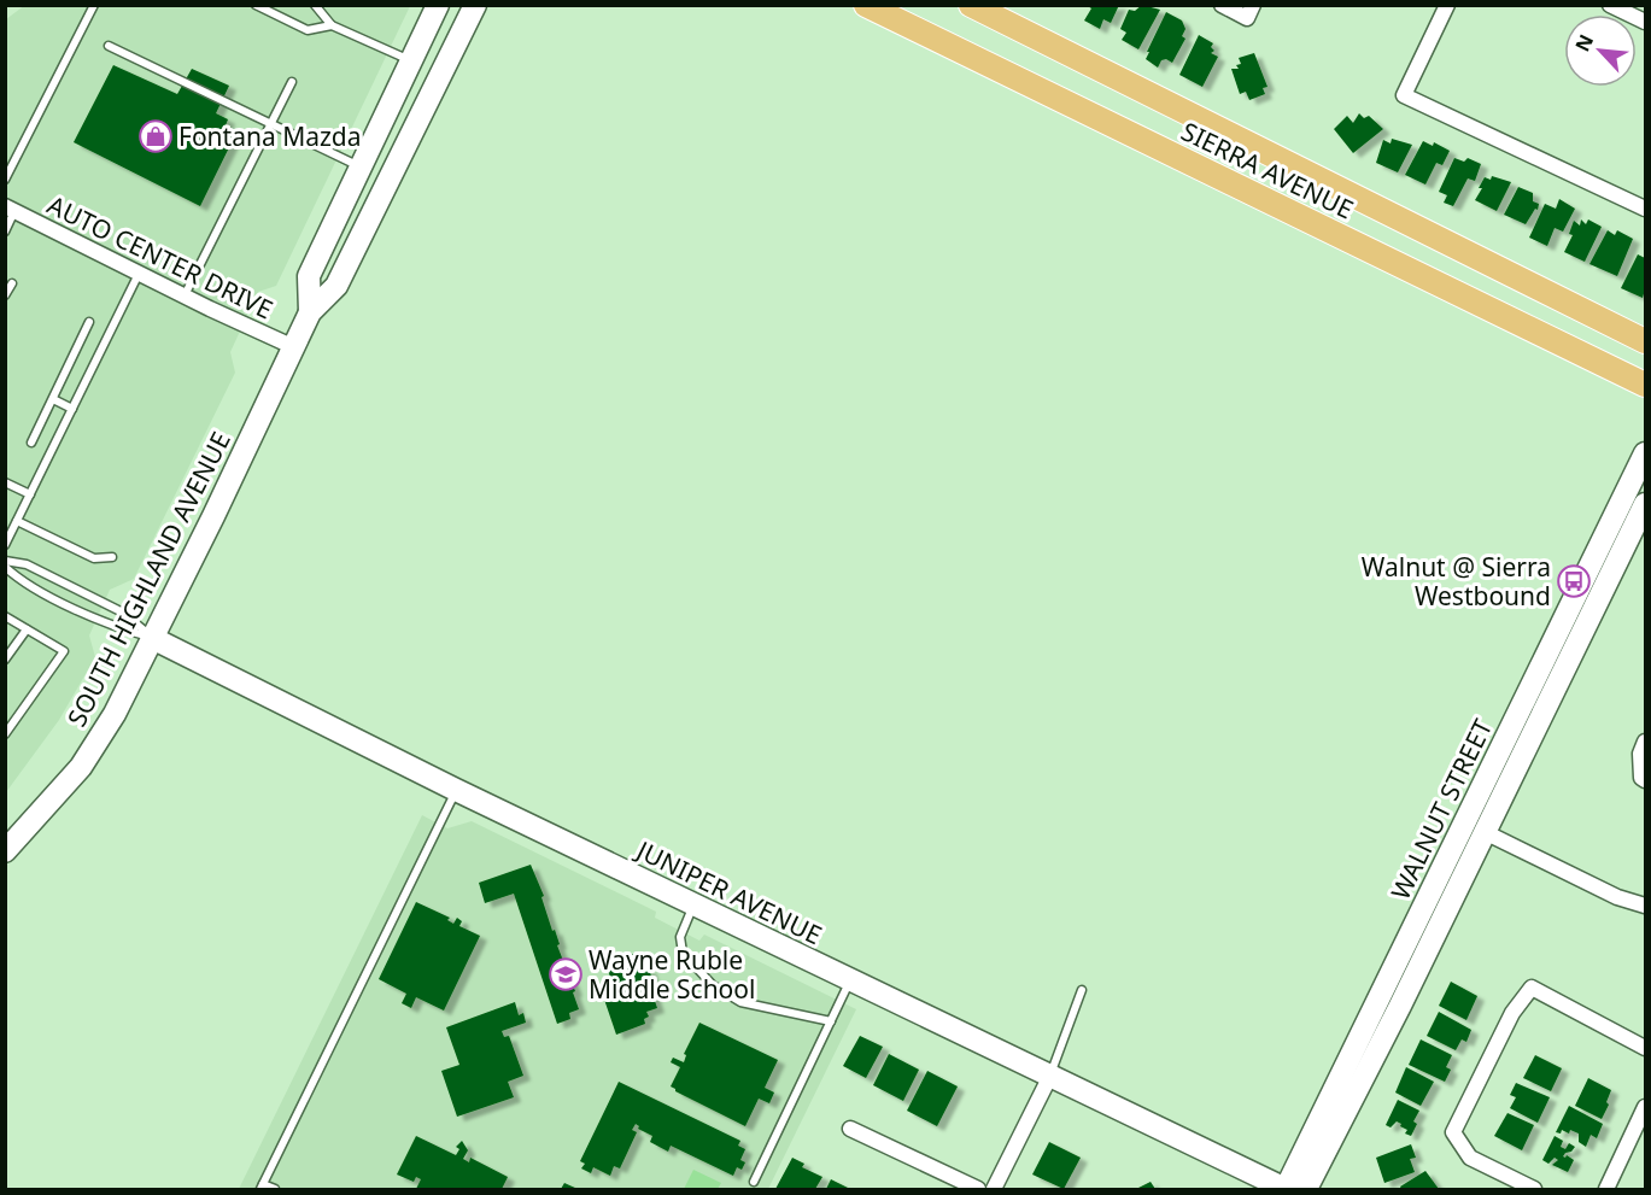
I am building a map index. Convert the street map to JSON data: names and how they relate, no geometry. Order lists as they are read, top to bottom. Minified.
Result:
{"streets":{"main road":["SIERRA AVENUE"],"street":["AUTO CENTER DRIVE","SOUTH HIGHLAND AVENUE","WALNUT STREET","JUNIPER AVENUE"]},"crossings":[["AUTO CENTER DRIVE","SOUTH HIGHLAND AVENUE"],["SOUTH HIGHLAND AVENUE","JUNIPER AVENUE"],["WALNUT STREET","JUNIPER AVENUE"]],"places":{"shop":["Fontana Mazda"],"bus stop":["Walnut @ Sierra Westbound"],"school or university":["Wayne Ruble Middle School"]},"north":"top left"}
